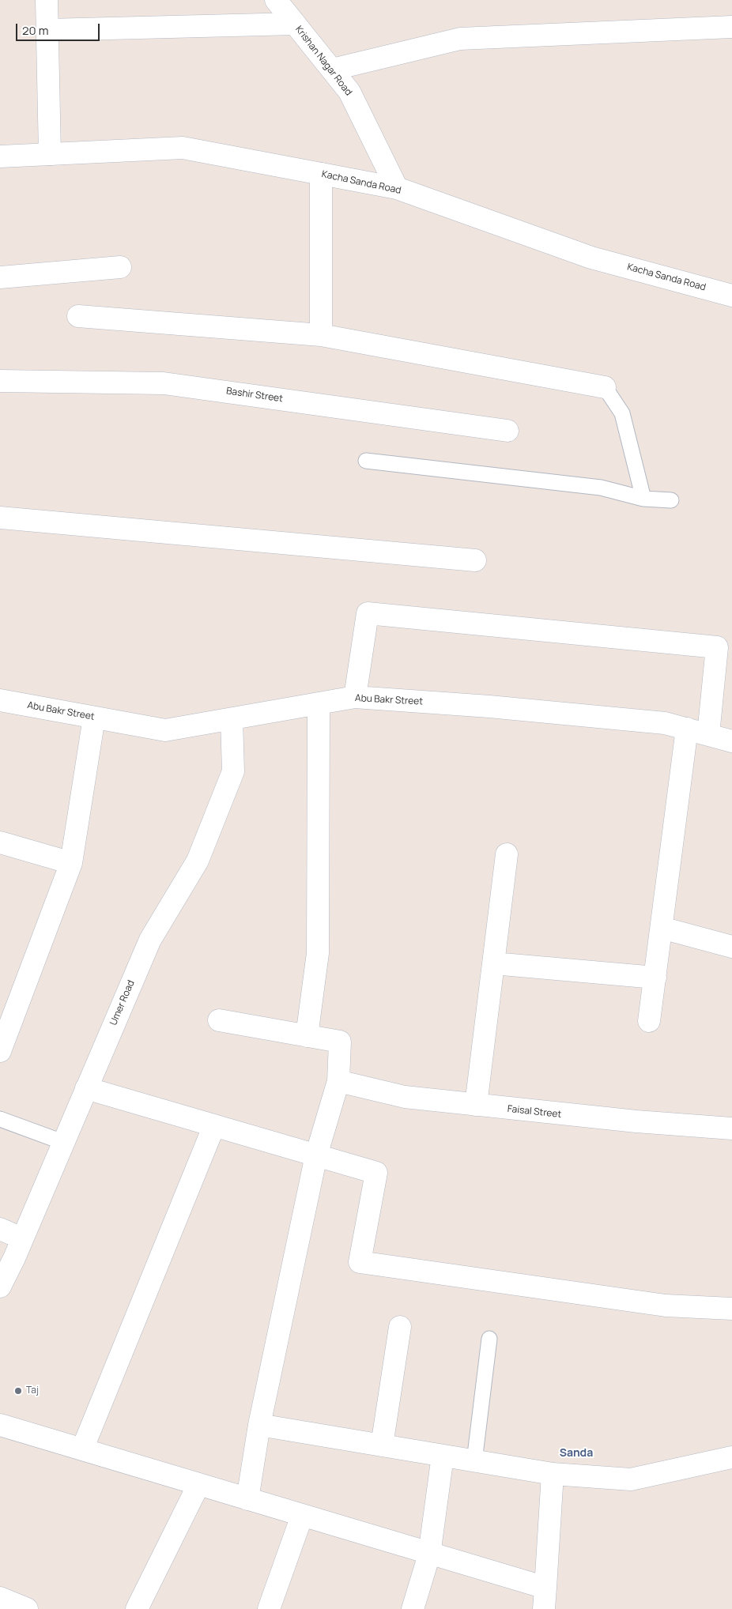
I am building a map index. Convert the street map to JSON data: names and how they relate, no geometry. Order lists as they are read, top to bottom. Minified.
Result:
{"streets":{"street":["Krishan Nagar Road","Kacha Sanda Road","Bashir Street","Abu Bakr Street","Umer Road","Faisal Street"]},"crossings":[["Krishan Nagar Road","Kacha Sanda Road"],["Abu Bakr Street","Umer Road"]],"districts":["Sanda"],"places":["Taj"],"scale_bar":"20 m"}
